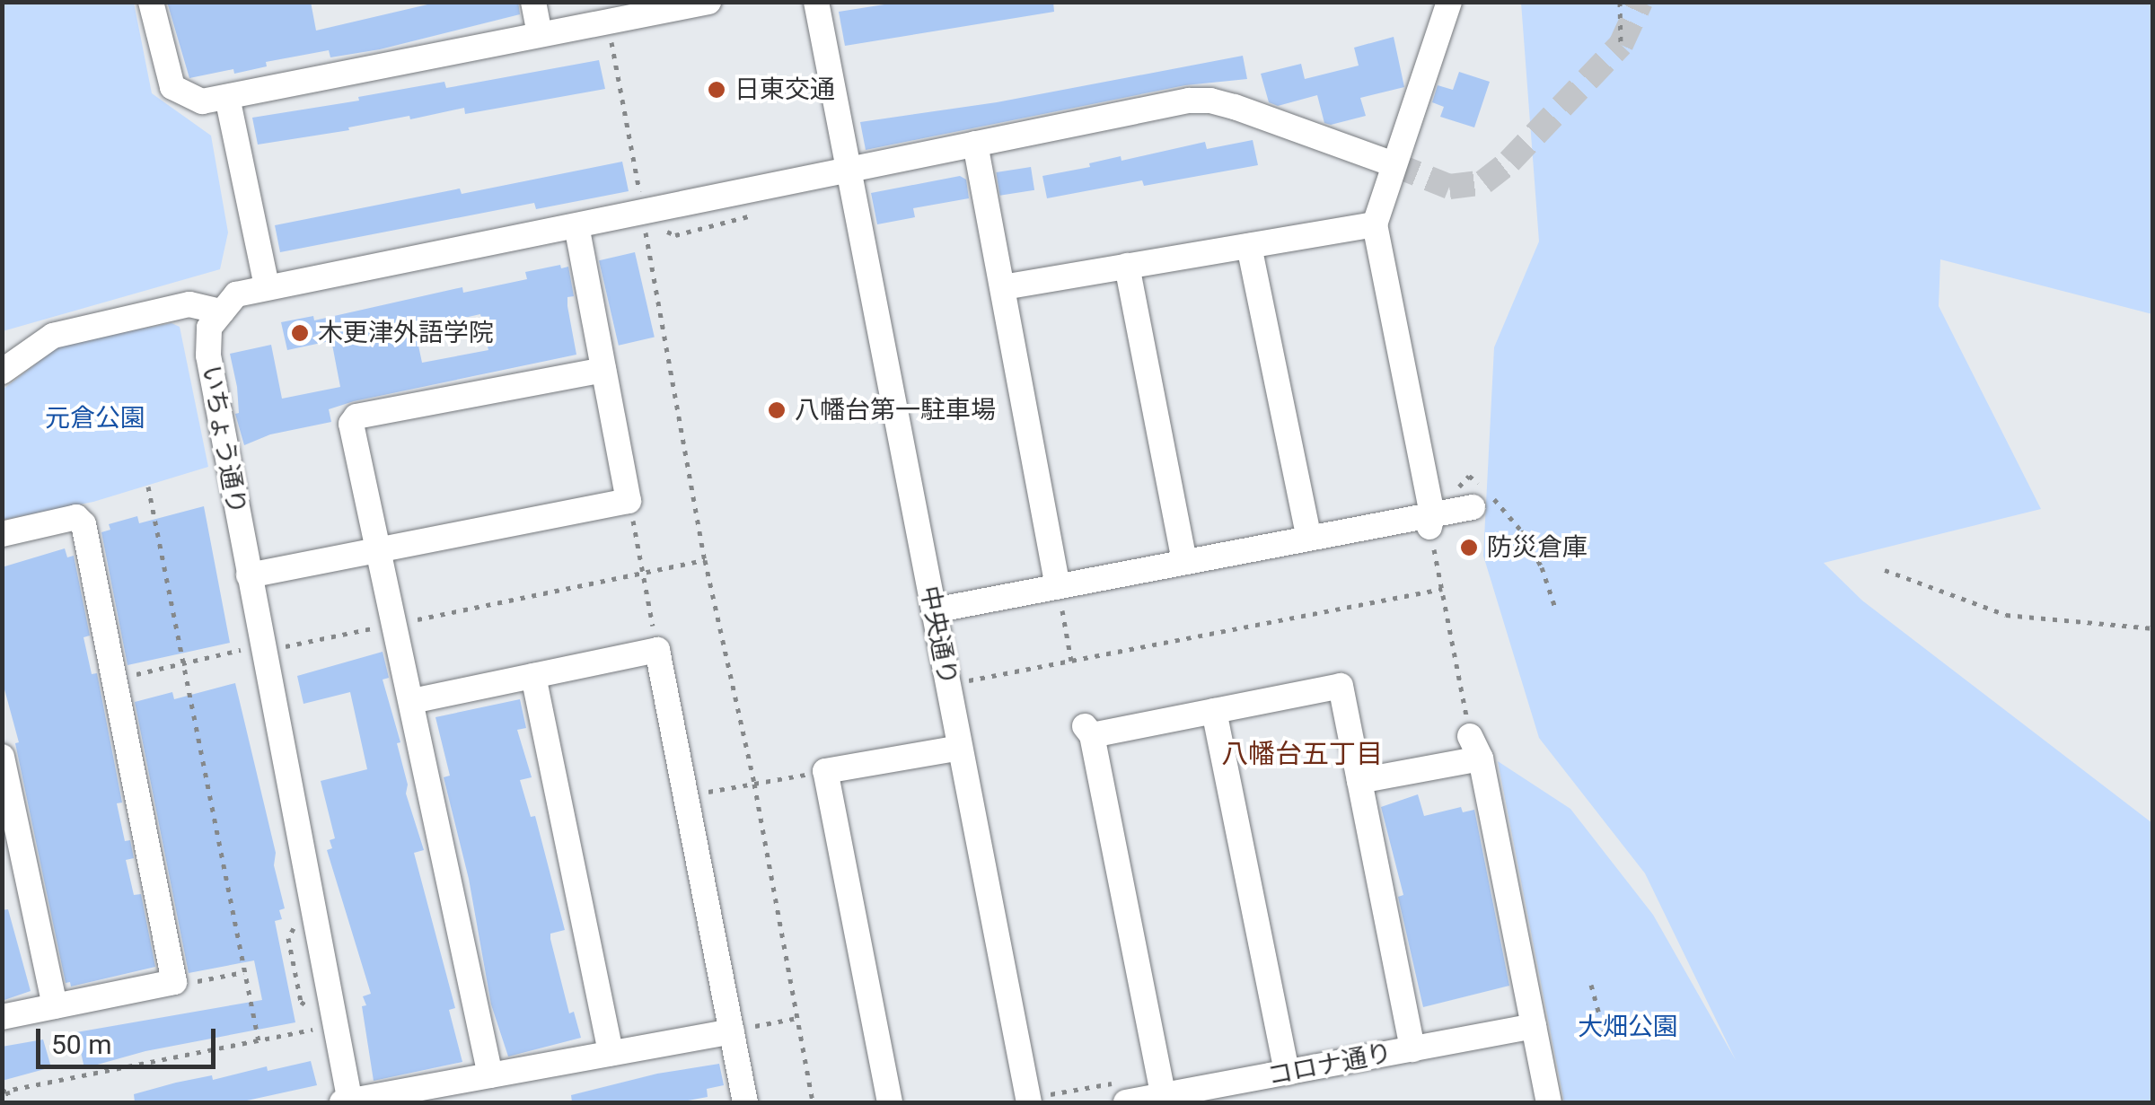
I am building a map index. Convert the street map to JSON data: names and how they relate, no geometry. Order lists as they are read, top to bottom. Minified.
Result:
{"streets":{"street":["いちょう通り","中央通り","コロナ通り"]},"districts":["八幡台五丁目"],"parks":["元倉公園","大畑公園"],"places":["日東交通","木更津外語学院","八幡台第一駐車場","防災倉庫"],"scale_bar":"50 m"}
